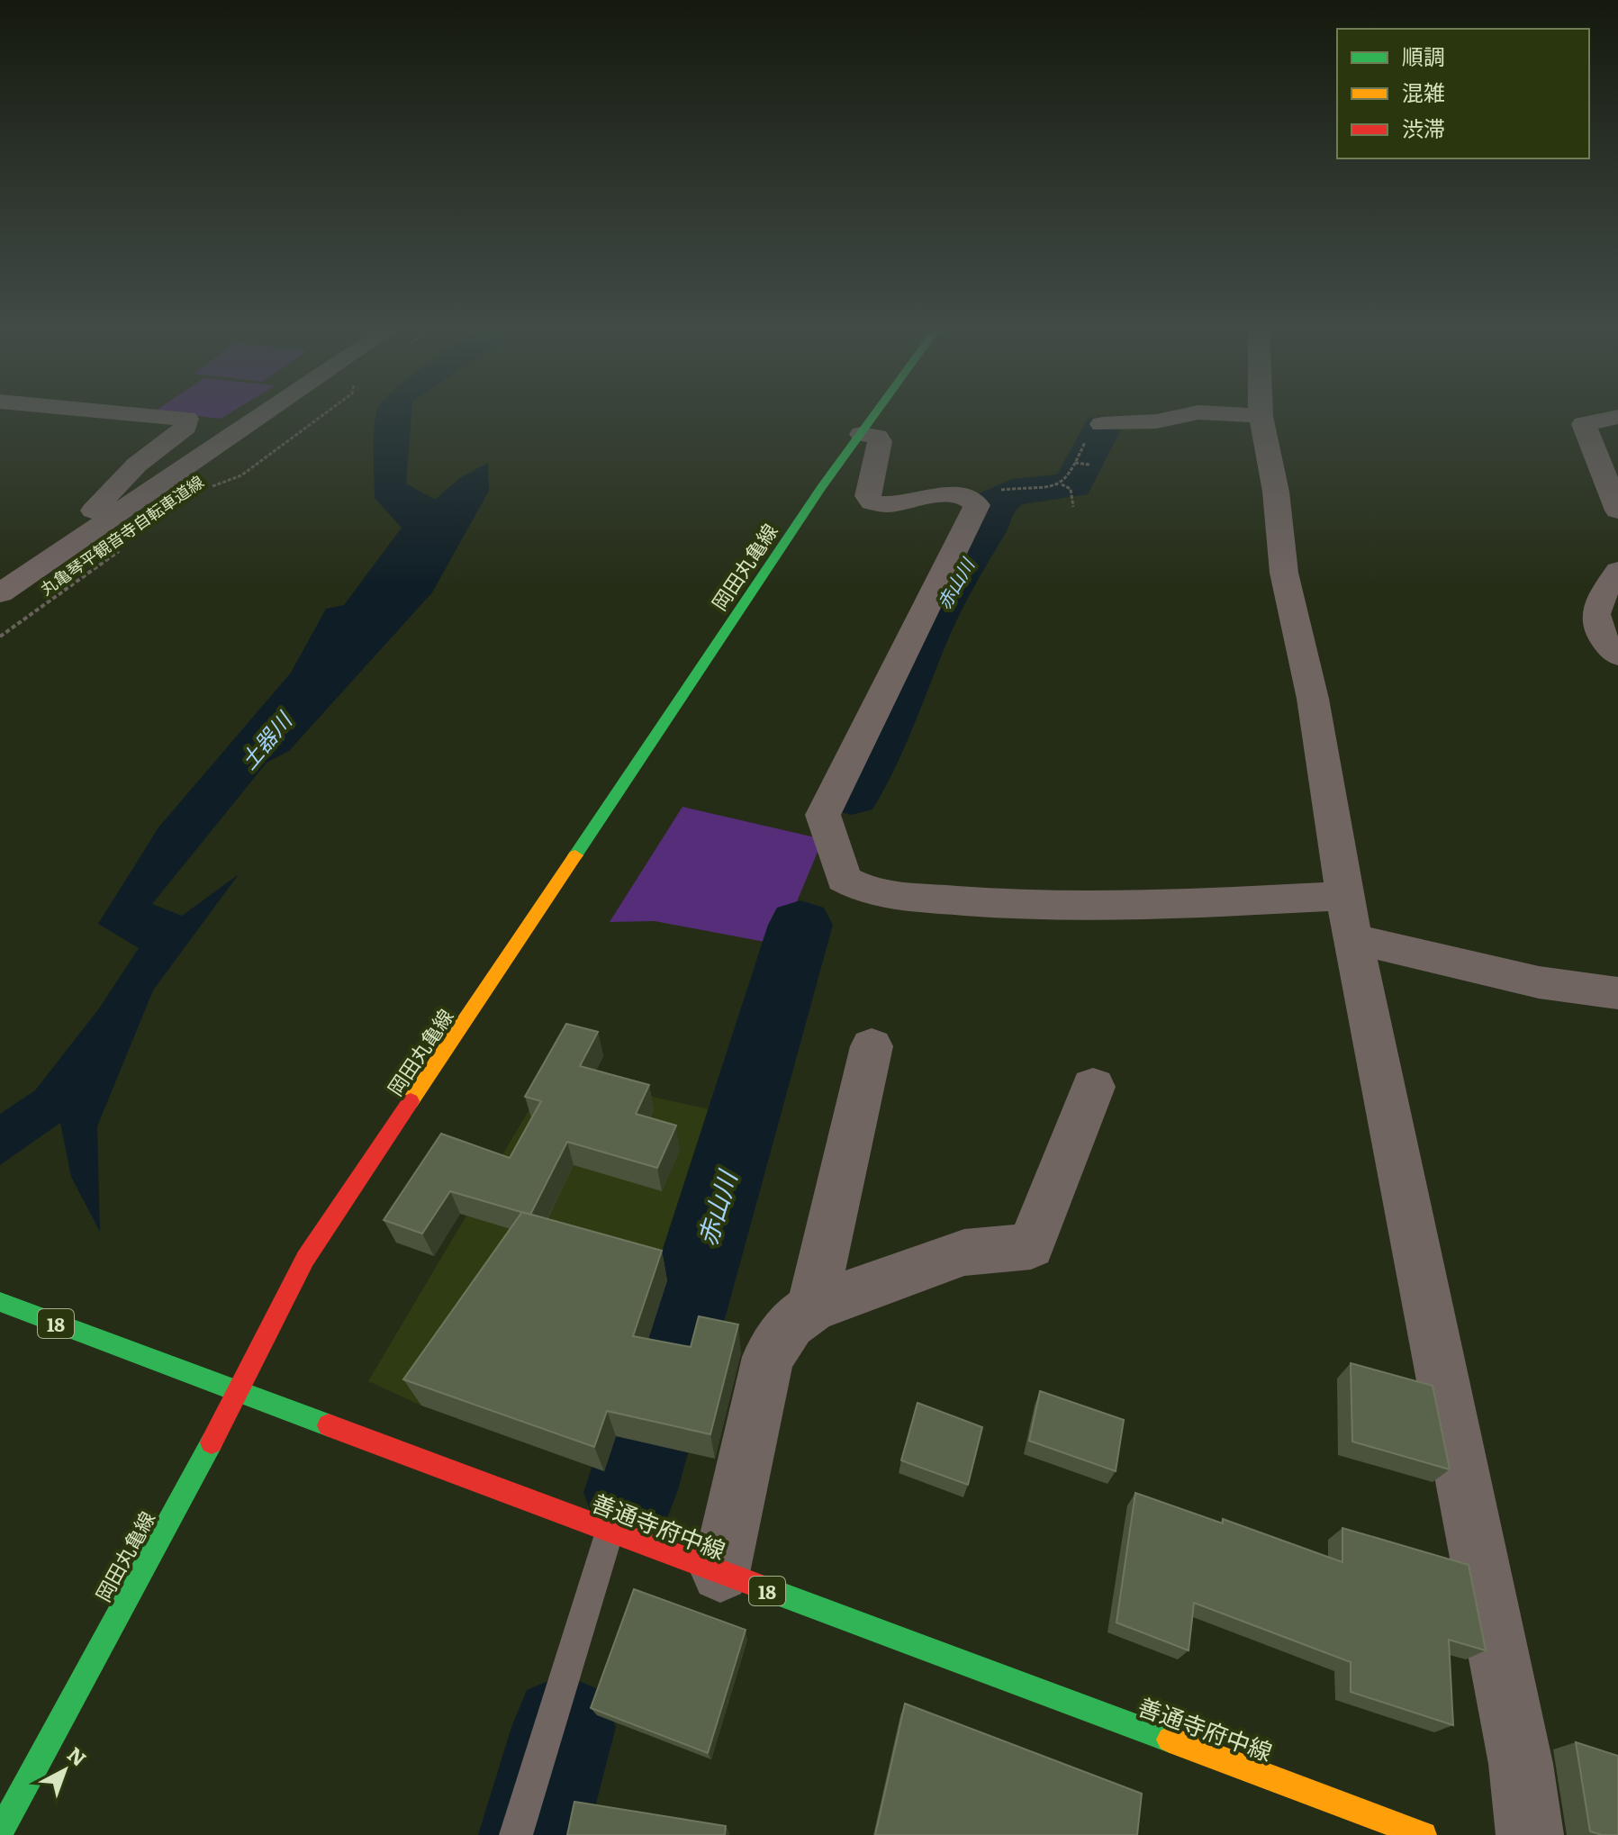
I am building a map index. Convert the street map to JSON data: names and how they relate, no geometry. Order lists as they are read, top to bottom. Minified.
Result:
{"streets":{"main road":["岡田丸亀線","18","善通寺府中線"],"path":["丸亀琴平観音寺自転車道線"]},"crossings":[["岡田丸亀線","善通寺府中線"]],"water":["赤山川","土器川"],"legend":["順調","混雑","渋滞"],"north":"top right"}
